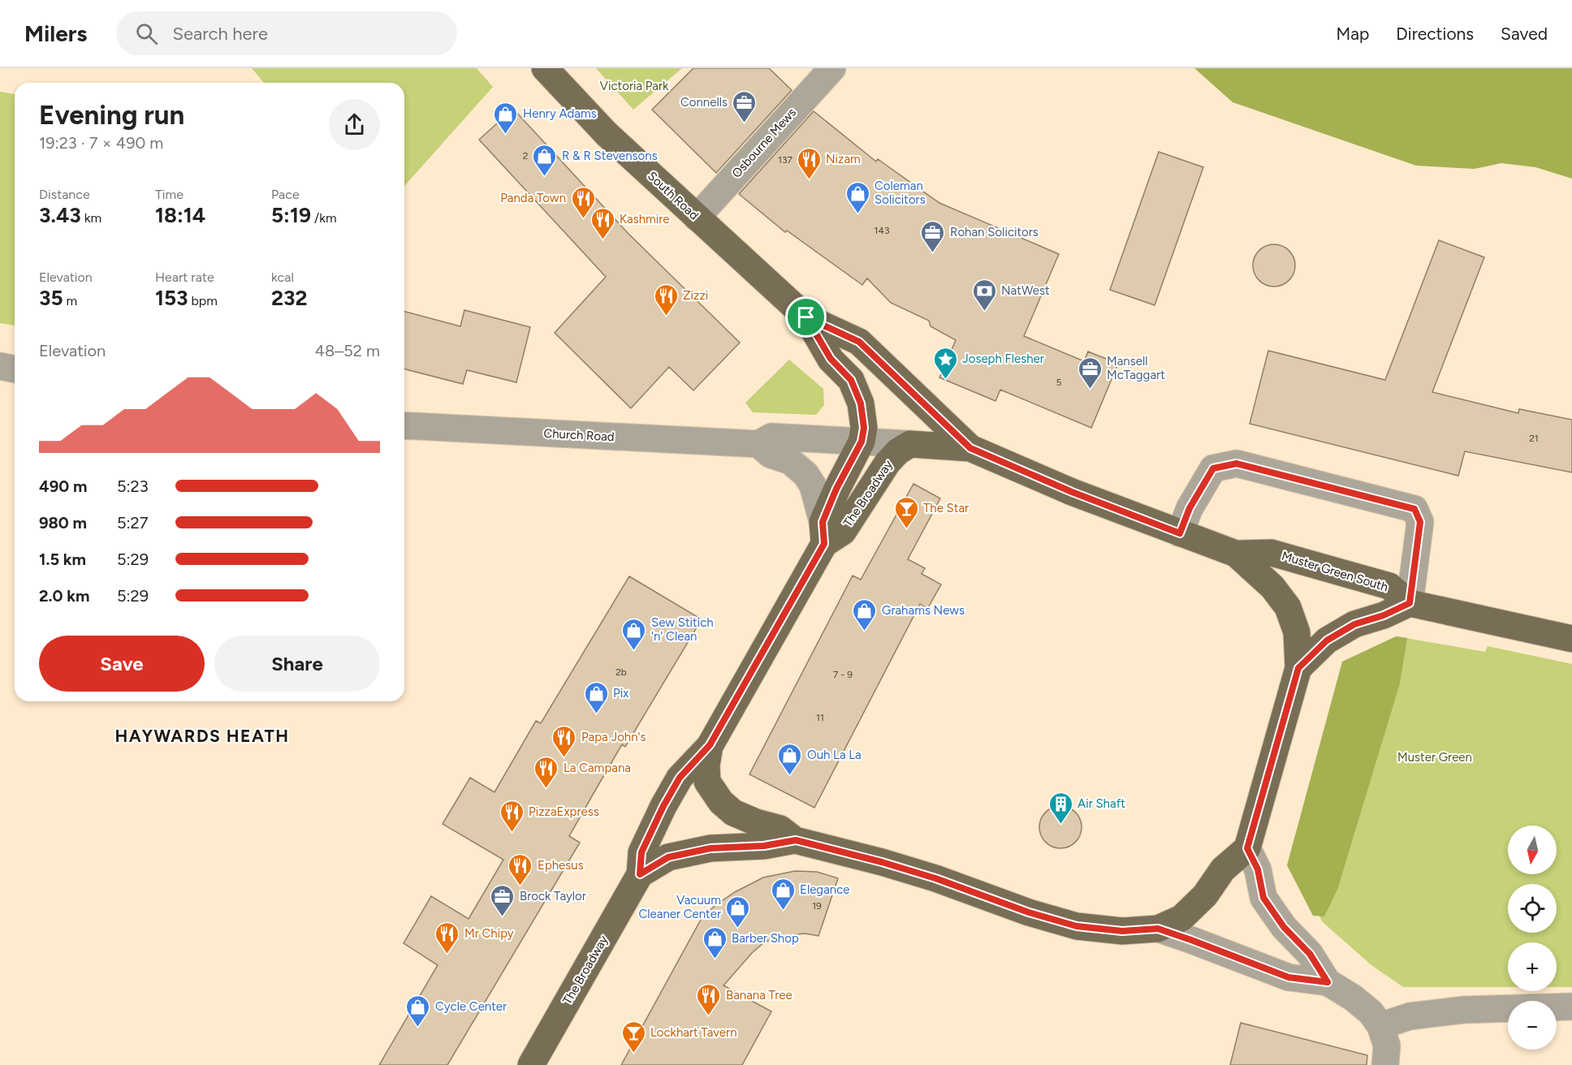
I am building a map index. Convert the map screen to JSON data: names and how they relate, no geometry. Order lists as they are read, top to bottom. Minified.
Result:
{"streets":{"main road":["South Road","The Broadway","Muster Green South"],"street":["Osbourne Mews","Church Road"]},"crossings":[["Osbourne Mews","South Road"],["South Road","The Broadway"],["South Road","Muster Green South"],["Church Road","The Broadway"],["The Broadway","Muster Green South"]],"districts":["HAYWARDS HEATH"],"parks":["Victoria Park","Muster Green"],"places":{"office":["Connells","Rohan Solicitors","Mansell McTaggart","Brock Taylor"],"shop":["Henry Adams","R & R Stevensons","Coleman Solicitors","Grahams News","Sew Stitich 'n' Clean","Pix","Ouh La La","Elegance","Vacuum Cleaner Center","Barber Shop","Cycle Center"],"restaurant":["Nizam","Panda Town","Kashmire","Zizzi","Papa John's","La Campana","PizzaExpress","Ephesus","Mr Chipy","Banana Tree"],"bank":["NatWest"],"place":["Joseph Flesher"],"bar":["The Star","Lockhart Tavern"],"building":["Air Shaft"]},"house_numbers":["2","137","143","5","21","2b","7 - 9","11","19"],"north":"bottom","page":{"header":"Milers","search":"Search here","nav":["Map","Directions","Saved"],"heading":["Evening run","19:23 · 7 × 490 m"],"stats":[["Distance","3.43 km"],["Time","18:14"],["Pace","5:19 /km"],["Elevation","35 m"],["Heart rate","153 bpm"],["kcal","232"]],"chart":["Elevation","48–52 m"],"list":[{"name":"490 m","note":"5:23"},{"name":"980 m","note":"5:27"},{"name":"1.5 km","note":"5:29"},{"name":"2.0 km","note":"5:29"}],"buttons":["Save","Share"],"map_buttons":["+","−"]}}
